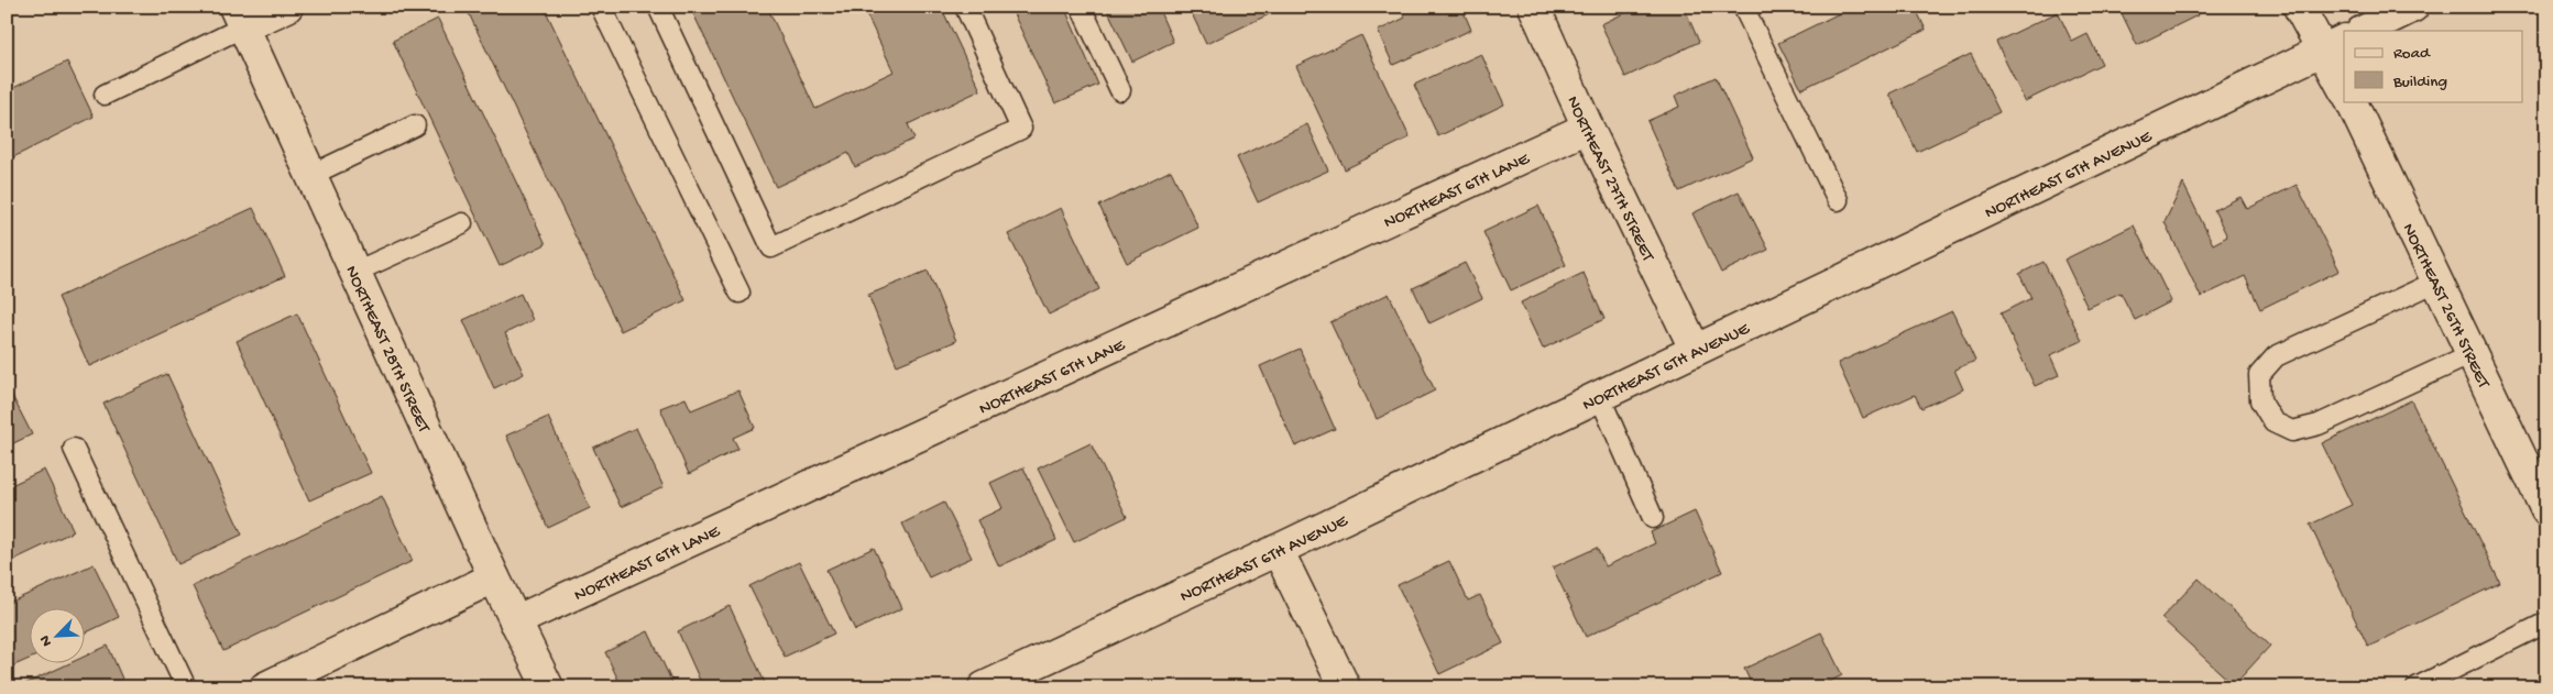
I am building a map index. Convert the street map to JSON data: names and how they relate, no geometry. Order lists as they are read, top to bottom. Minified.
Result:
{"streets":{"street":["NORTHEAST 6TH AVENUE","NORTHEAST 27TH STREET","NORTHEAST 6TH LANE","NORTHEAST 26TH STREET","NORTHEAST 28TH STREET"]},"crossings":[["NORTHEAST 6TH AVENUE","NORTHEAST 27TH STREET"],["NORTHEAST 27TH STREET","NORTHEAST 6TH LANE"],["NORTHEAST 6TH LANE","NORTHEAST 28TH STREET"]],"legend":["Road","Building"],"north":"bottom left"}
